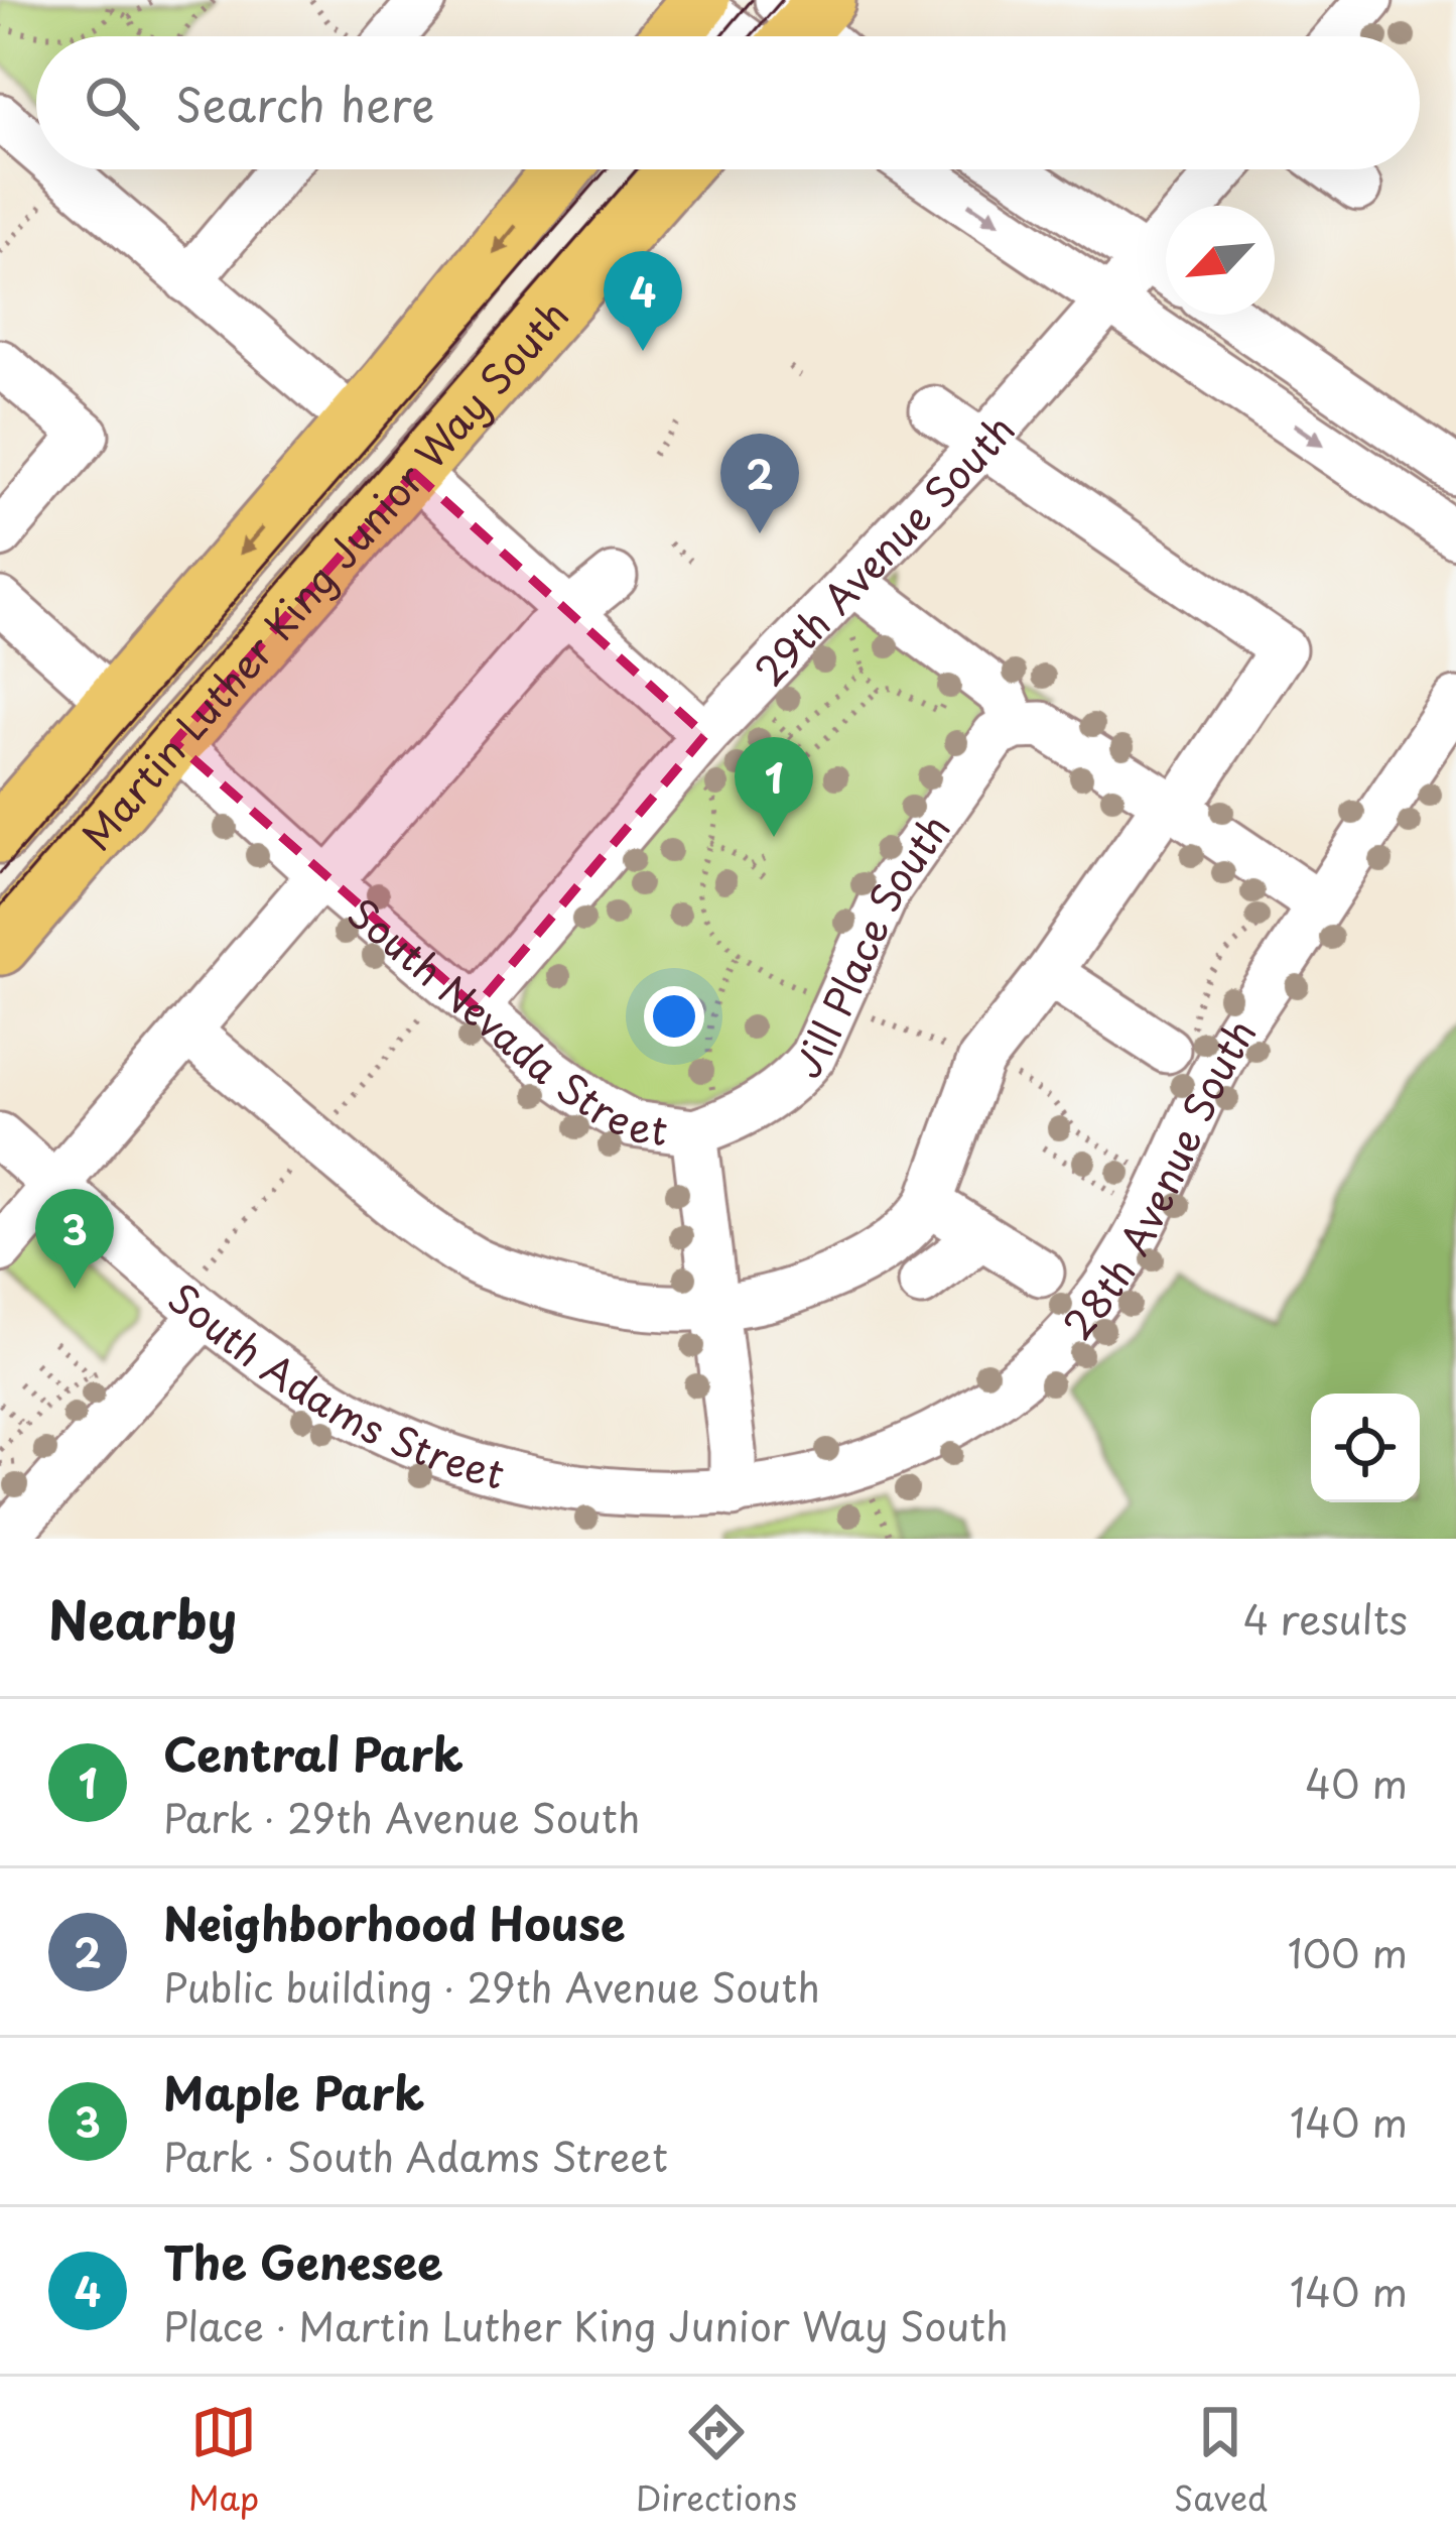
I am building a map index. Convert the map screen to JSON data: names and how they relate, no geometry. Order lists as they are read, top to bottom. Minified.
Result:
{"streets":{"main road":["Martin Luther King Junior Way South"],"street":["29th Avenue South","Jill Place South","South Nevada Street","28th Avenue South","South Adams Street"]},"crossings":[["29th Avenue South","South Nevada Street"],["Martin Luther King Junior Way South","South Nevada Street"],["Jill Place South","South Nevada Street"],["South Nevada Street","28th Avenue South"],["South Nevada Street","South Adams Street"],["28th Avenue South","South Adams Street"]],"north":"bottom left","page":{"search":"Search here","pins":["4","2","1","3"],"heading":["Nearby","4 results"],"list":[{"mark":"1","name":"Central Park","note":"Park · 29th Avenue South","value":"40 m"},{"mark":"2","name":"Neighborhood House","note":"Public building · 29th Avenue South","value":"100 m"},{"mark":"3","name":"Maple Park","note":"Park · South Adams Street","value":"140 m"},{"mark":"4","name":"The Genesee","note":"Place · Martin Luther King Junior Way South","value":"140 m"}],"nav":["Map","Directions","Saved"]}}
